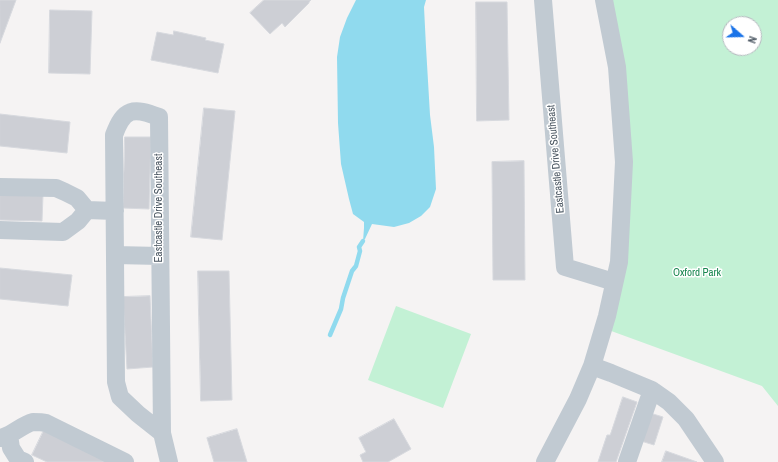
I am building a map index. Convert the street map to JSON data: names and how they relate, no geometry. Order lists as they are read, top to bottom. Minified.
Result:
{"streets":{"street":["Eastcastle Drive Southeast"]},"parks":["Oxford Park"],"north":"right"}
